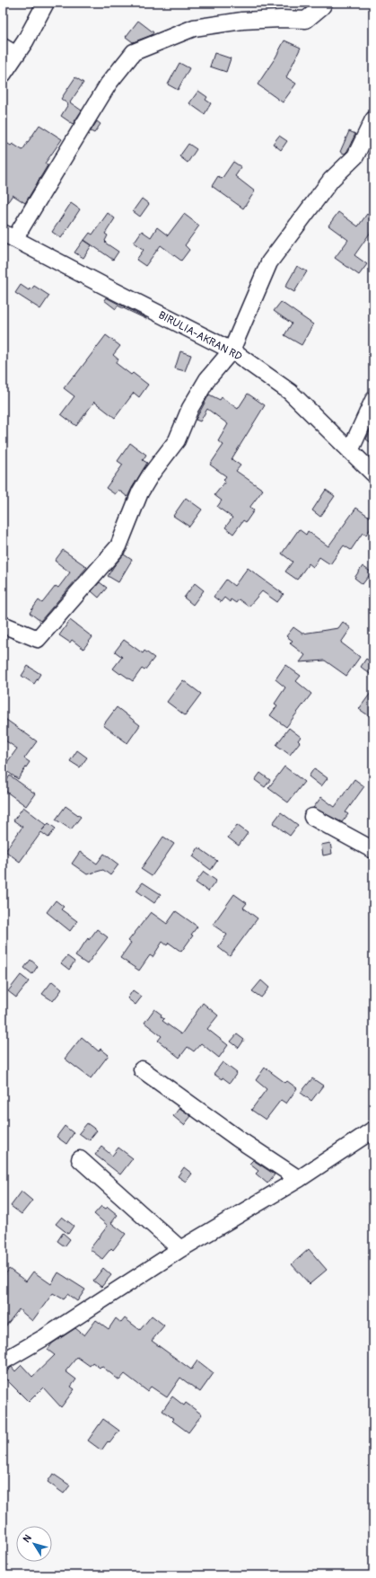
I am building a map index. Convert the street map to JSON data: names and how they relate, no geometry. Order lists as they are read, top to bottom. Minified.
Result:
{"streets":{"street":["BIRULIA-AKRAN RD"]},"north":"top left"}
